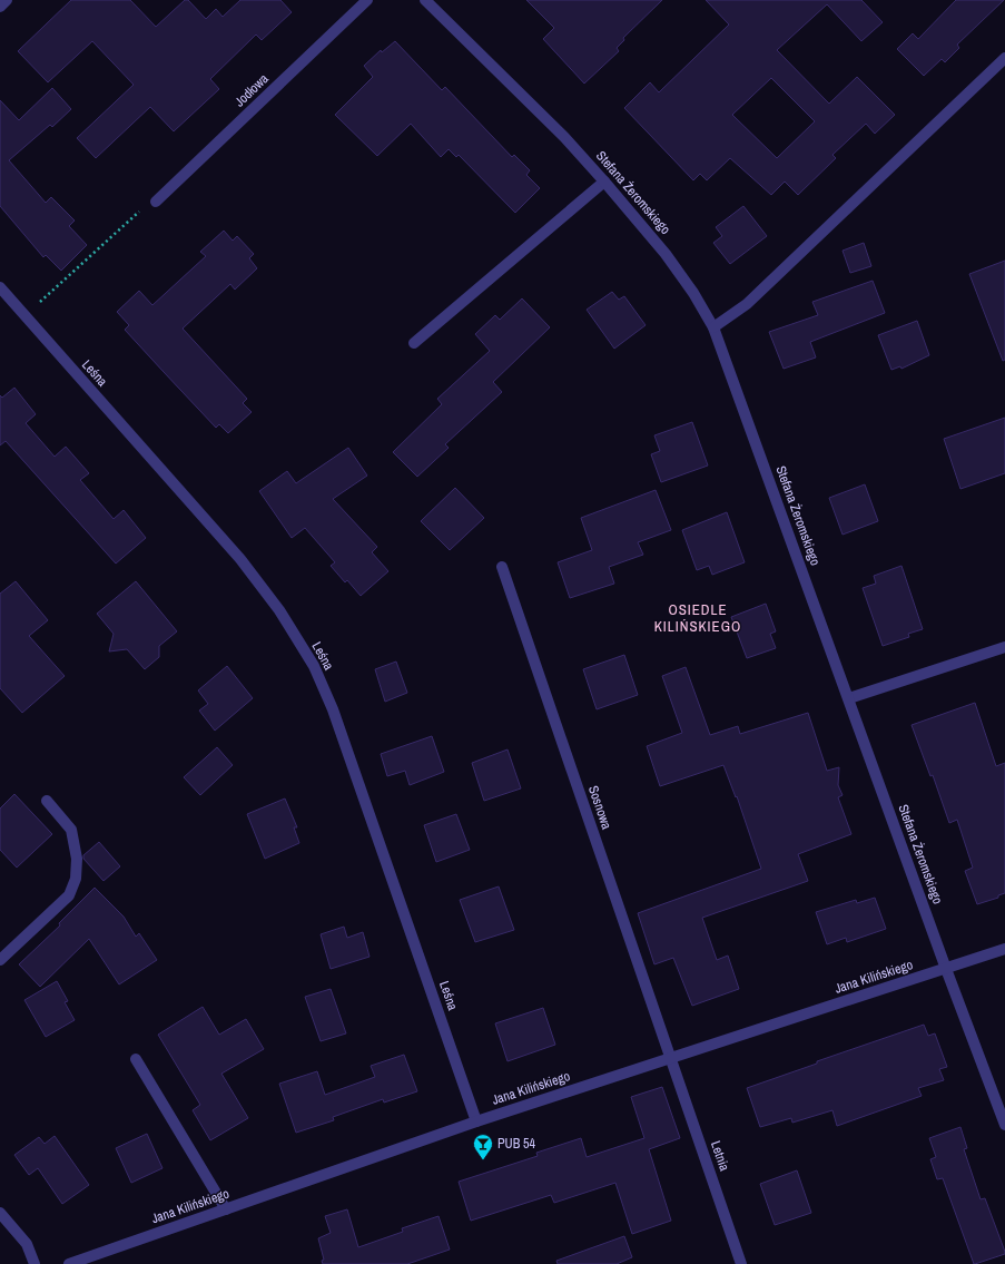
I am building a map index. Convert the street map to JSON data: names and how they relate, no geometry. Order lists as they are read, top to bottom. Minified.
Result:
{"streets":{"street":["Jodłowa","Stefana Żeromskiego","Leśna","Sosnowa","Jana Kilińskiego","Letnia"]},"crossings":[["Stefana Żeromskiego","Jana Kilińskiego"],["Leśna","Jana Kilińskiego"],["Sosnowa","Jana Kilińskiego"],["Sosnowa","Letnia"],["Jana Kilińskiego","Letnia"]],"districts":["OSIEDLE KILIŃSKIEGO"],"places":{"bar":["PUB 54"]}}
